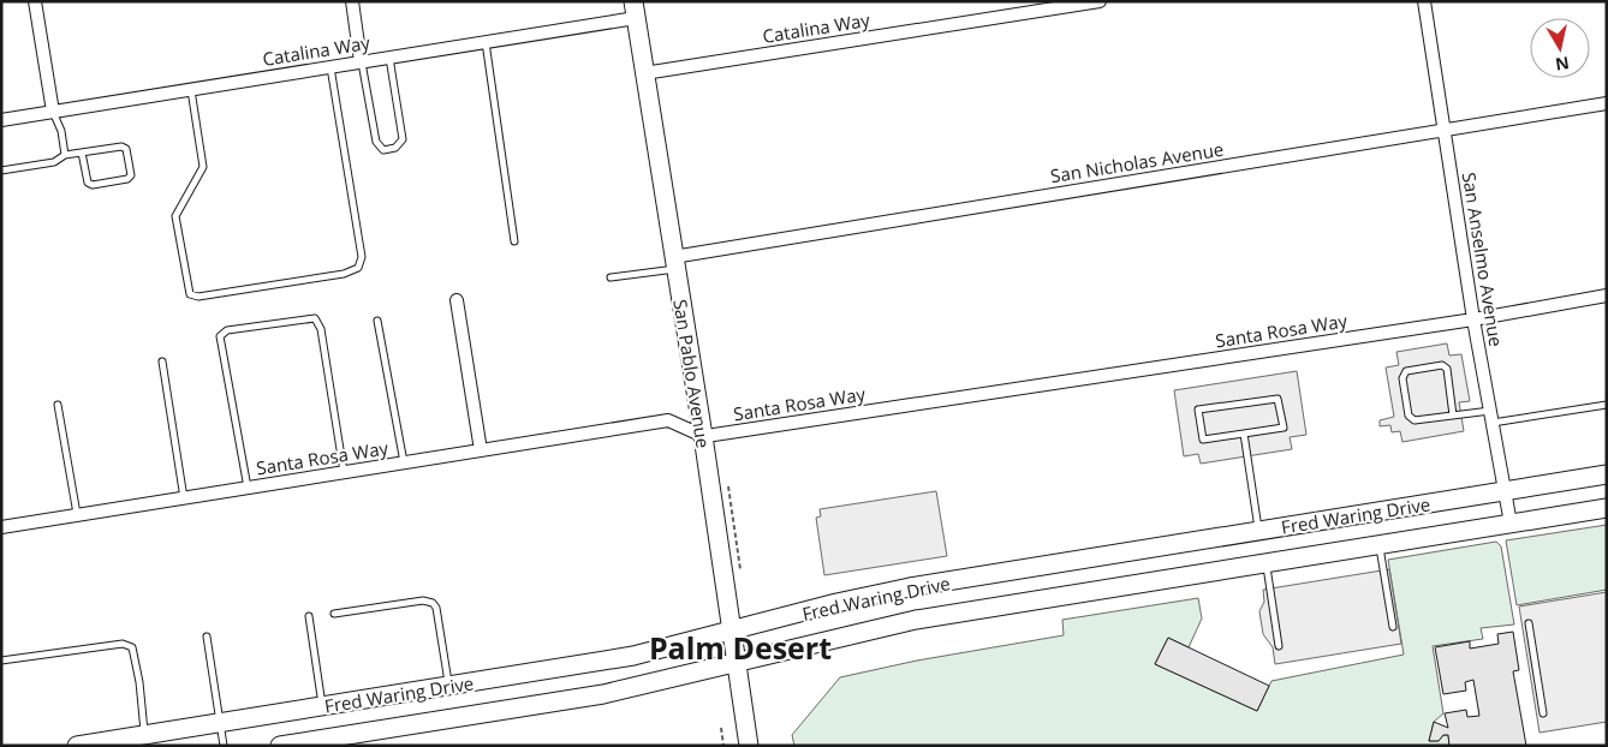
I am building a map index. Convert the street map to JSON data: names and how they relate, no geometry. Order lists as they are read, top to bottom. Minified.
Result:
{"streets":{"main road":["San Pablo Avenue","Fred Waring Drive"],"street":["Catalina Way","San Nicholas Avenue","San Anselmo Avenue","Santa Rosa Way"]},"crossings":[["Catalina Way","San Pablo Avenue"],["San Nicholas Avenue","San Anselmo Avenue"],["San Nicholas Avenue","San Pablo Avenue"],["San Anselmo Avenue","Santa Rosa Way"],["San Anselmo Avenue","Fred Waring Drive"],["Santa Rosa Way","San Pablo Avenue"],["San Pablo Avenue","Fred Waring Drive"]],"districts":["Palm Desert"],"north":"bottom"}
